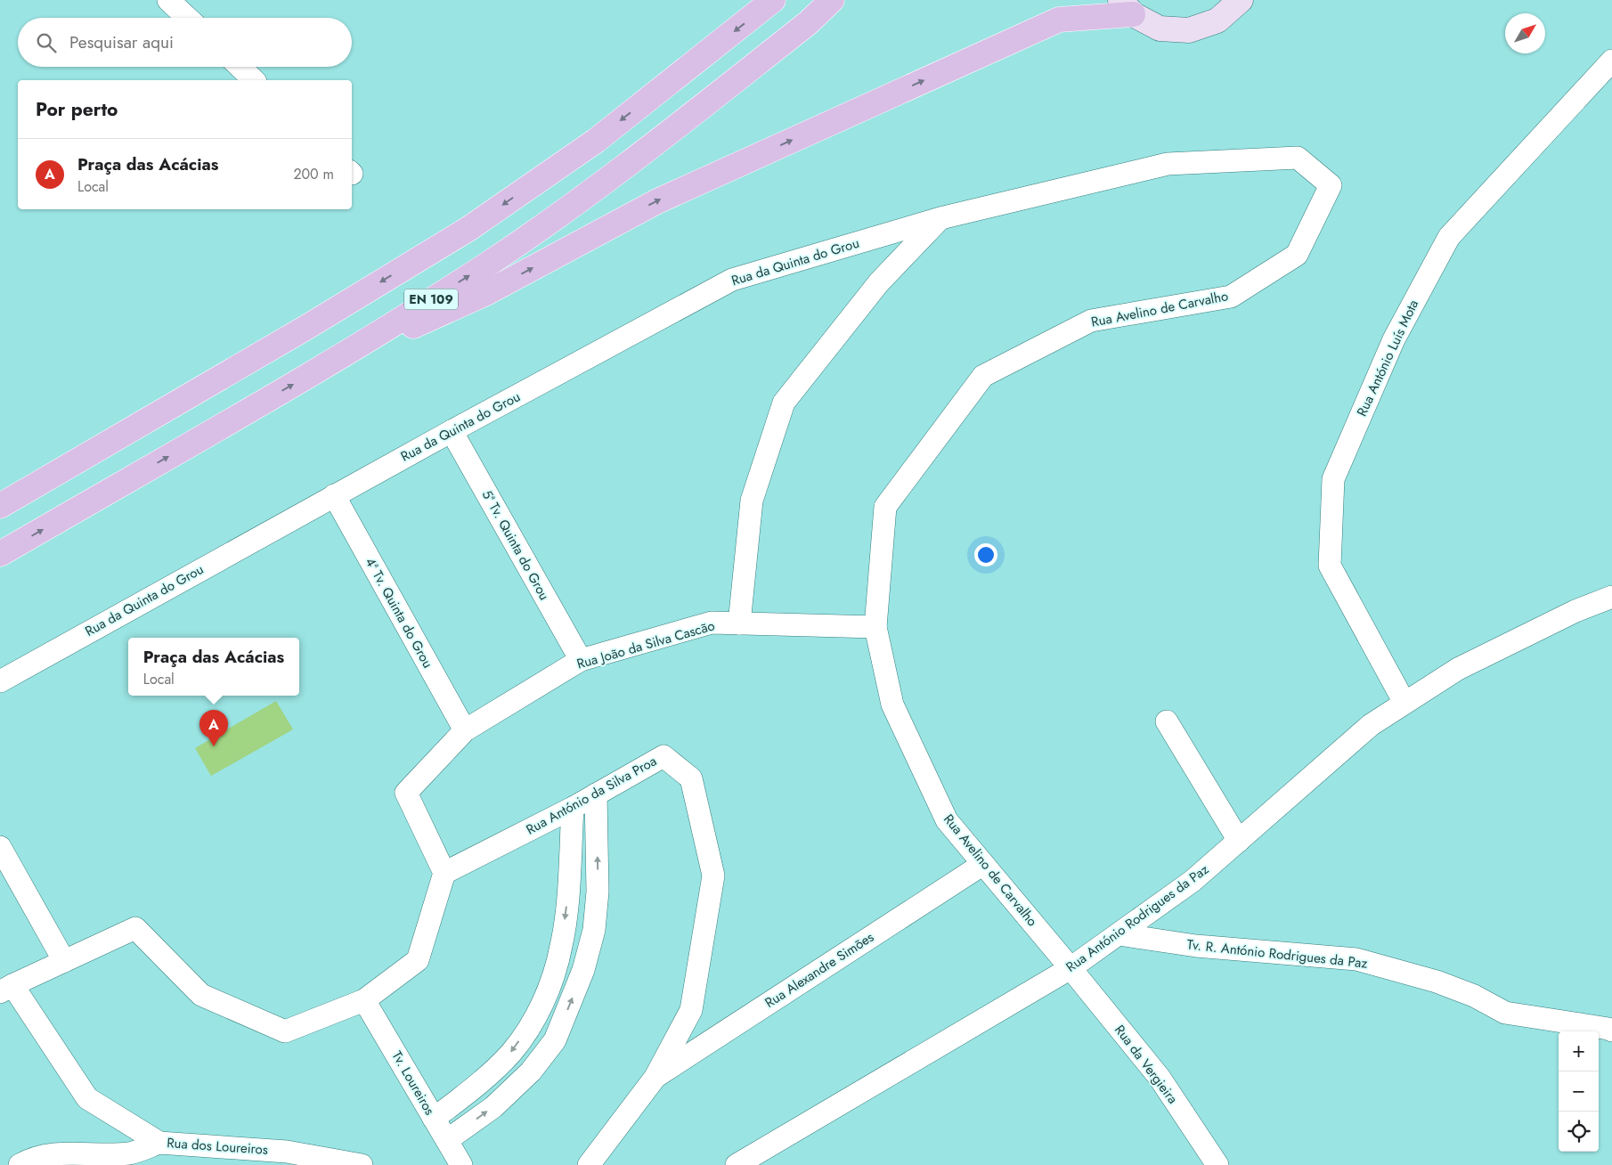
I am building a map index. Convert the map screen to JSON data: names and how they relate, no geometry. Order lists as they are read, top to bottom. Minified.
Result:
{"streets":{"main road":["EN 109"],"street":["Rua da Quinta do Grou","Rua Avelino de Carvalho","Rua António Luís Mota","5ª Tv. Quinta do Grou","4ª Tv. Quinta do Grou","Rua João da Silva Cascão","Rua António da Silva Proa","Rua António Rodrigues da Paz","Tv. R. António Rodrigues da Paz","Rua Alexandre Simões","Rua da Vergieira","Tv. Loureiros","Rua dos Loureiros"]},"crossings":[["Rua da Quinta do Grou","Rua Avelino de Carvalho"],["Rua da Quinta do Grou","5ª Tv. Quinta do Grou"],["Rua da Quinta do Grou","4ª Tv. Quinta do Grou"],["Rua Avelino de Carvalho","Rua João da Silva Cascão"],["Rua Avelino de Carvalho","Rua António Rodrigues da Paz"],["Rua Avelino de Carvalho","Rua Alexandre Simões"],["Rua Avelino de Carvalho","Rua da Vergieira"],["Rua António Luís Mota","Rua António Rodrigues da Paz"],["5ª Tv. Quinta do Grou","Rua João da Silva Cascão"],["4ª Tv. Quinta do Grou","Rua João da Silva Cascão"],["Rua João da Silva Cascão","Rua António da Silva Proa"],["Rua António da Silva Proa","Rua Alexandre Simões"],["Rua António Rodrigues da Paz","Tv. R. António Rodrigues da Paz"],["Rua António Rodrigues da Paz","Rua da Vergieira"]],"north":"top right","page":{"search":"Pesquisar aqui","heading":"Por perto","list":[{"mark":"A","name":"Praça das Acácias","note":"Local","value":"200 m"}],"popup":["Praça das Acácias","Local"],"pins":"A","map_buttons":["+","−"]}}
